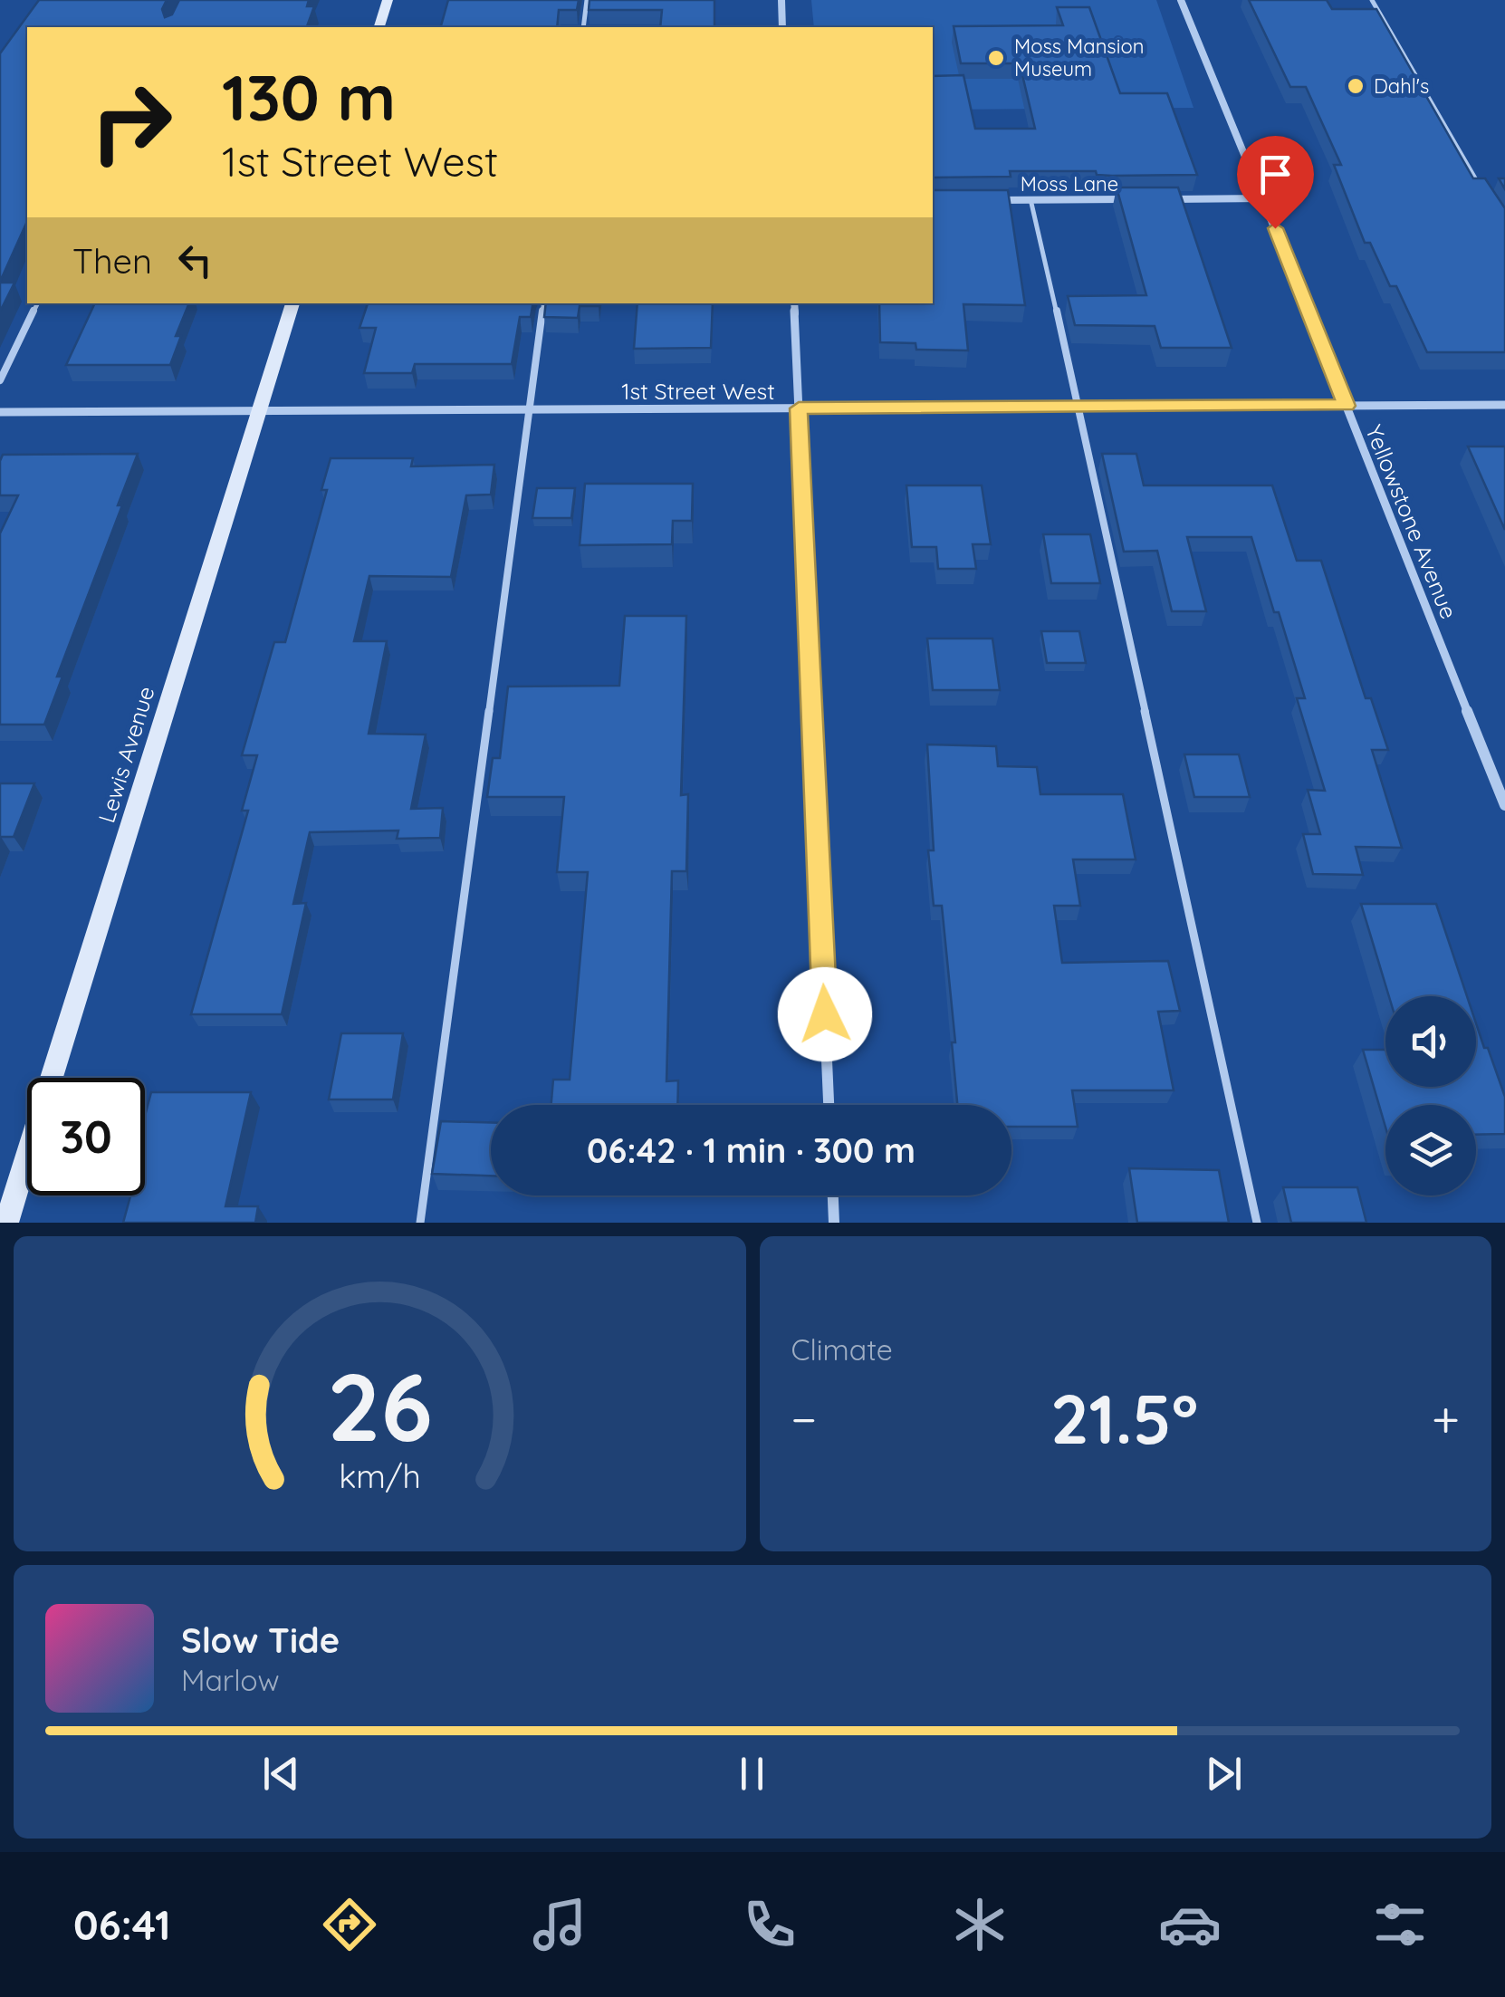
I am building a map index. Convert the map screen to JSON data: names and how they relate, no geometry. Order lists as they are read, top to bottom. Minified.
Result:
{"streets":{"street":["Moss Lane","1st Street West","Yellowstone Avenue","Lewis Avenue"]},"crossings":[["1st Street West","Yellowstone Avenue"],["1st Street West","Lewis Avenue"]],"places":["Moss Mansion Museum","Dahl's"],"page":{"turn":["130 m","1st Street West"],"then":"Then","limit":"30","trip":"06:42 · 1 min · 300 m","tile":"Climate","heat":["−","21.5°","+"],"song":["Slow Tide","Marlow"],"tabs":"06:41","gauge":["26","km/h"]}}
